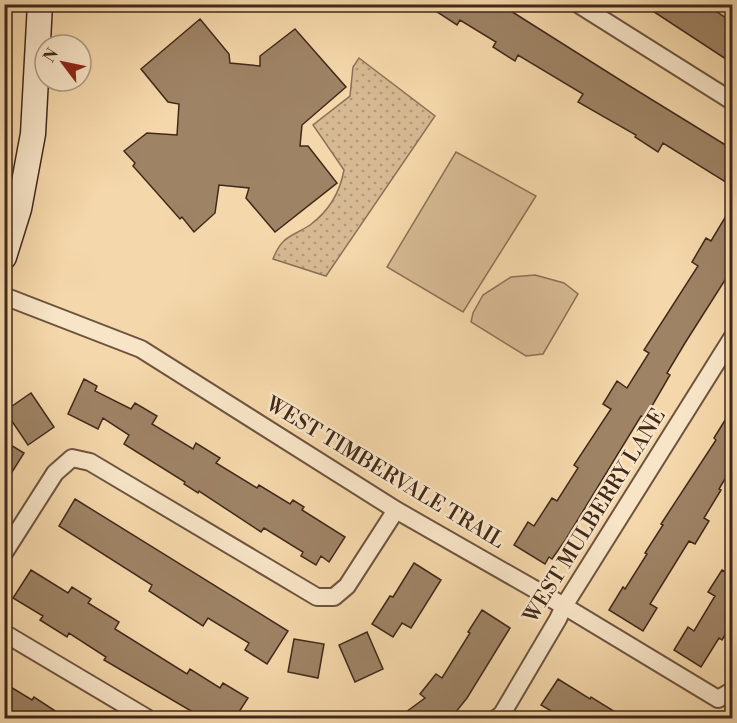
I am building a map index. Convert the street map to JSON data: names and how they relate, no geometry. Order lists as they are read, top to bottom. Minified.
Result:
{"streets":{"street":["WEST TIMBERVALE TRAIL","WEST MULBERRY LANE"]},"crossings":[["WEST TIMBERVALE TRAIL","WEST MULBERRY LANE"]],"north":"top left"}
